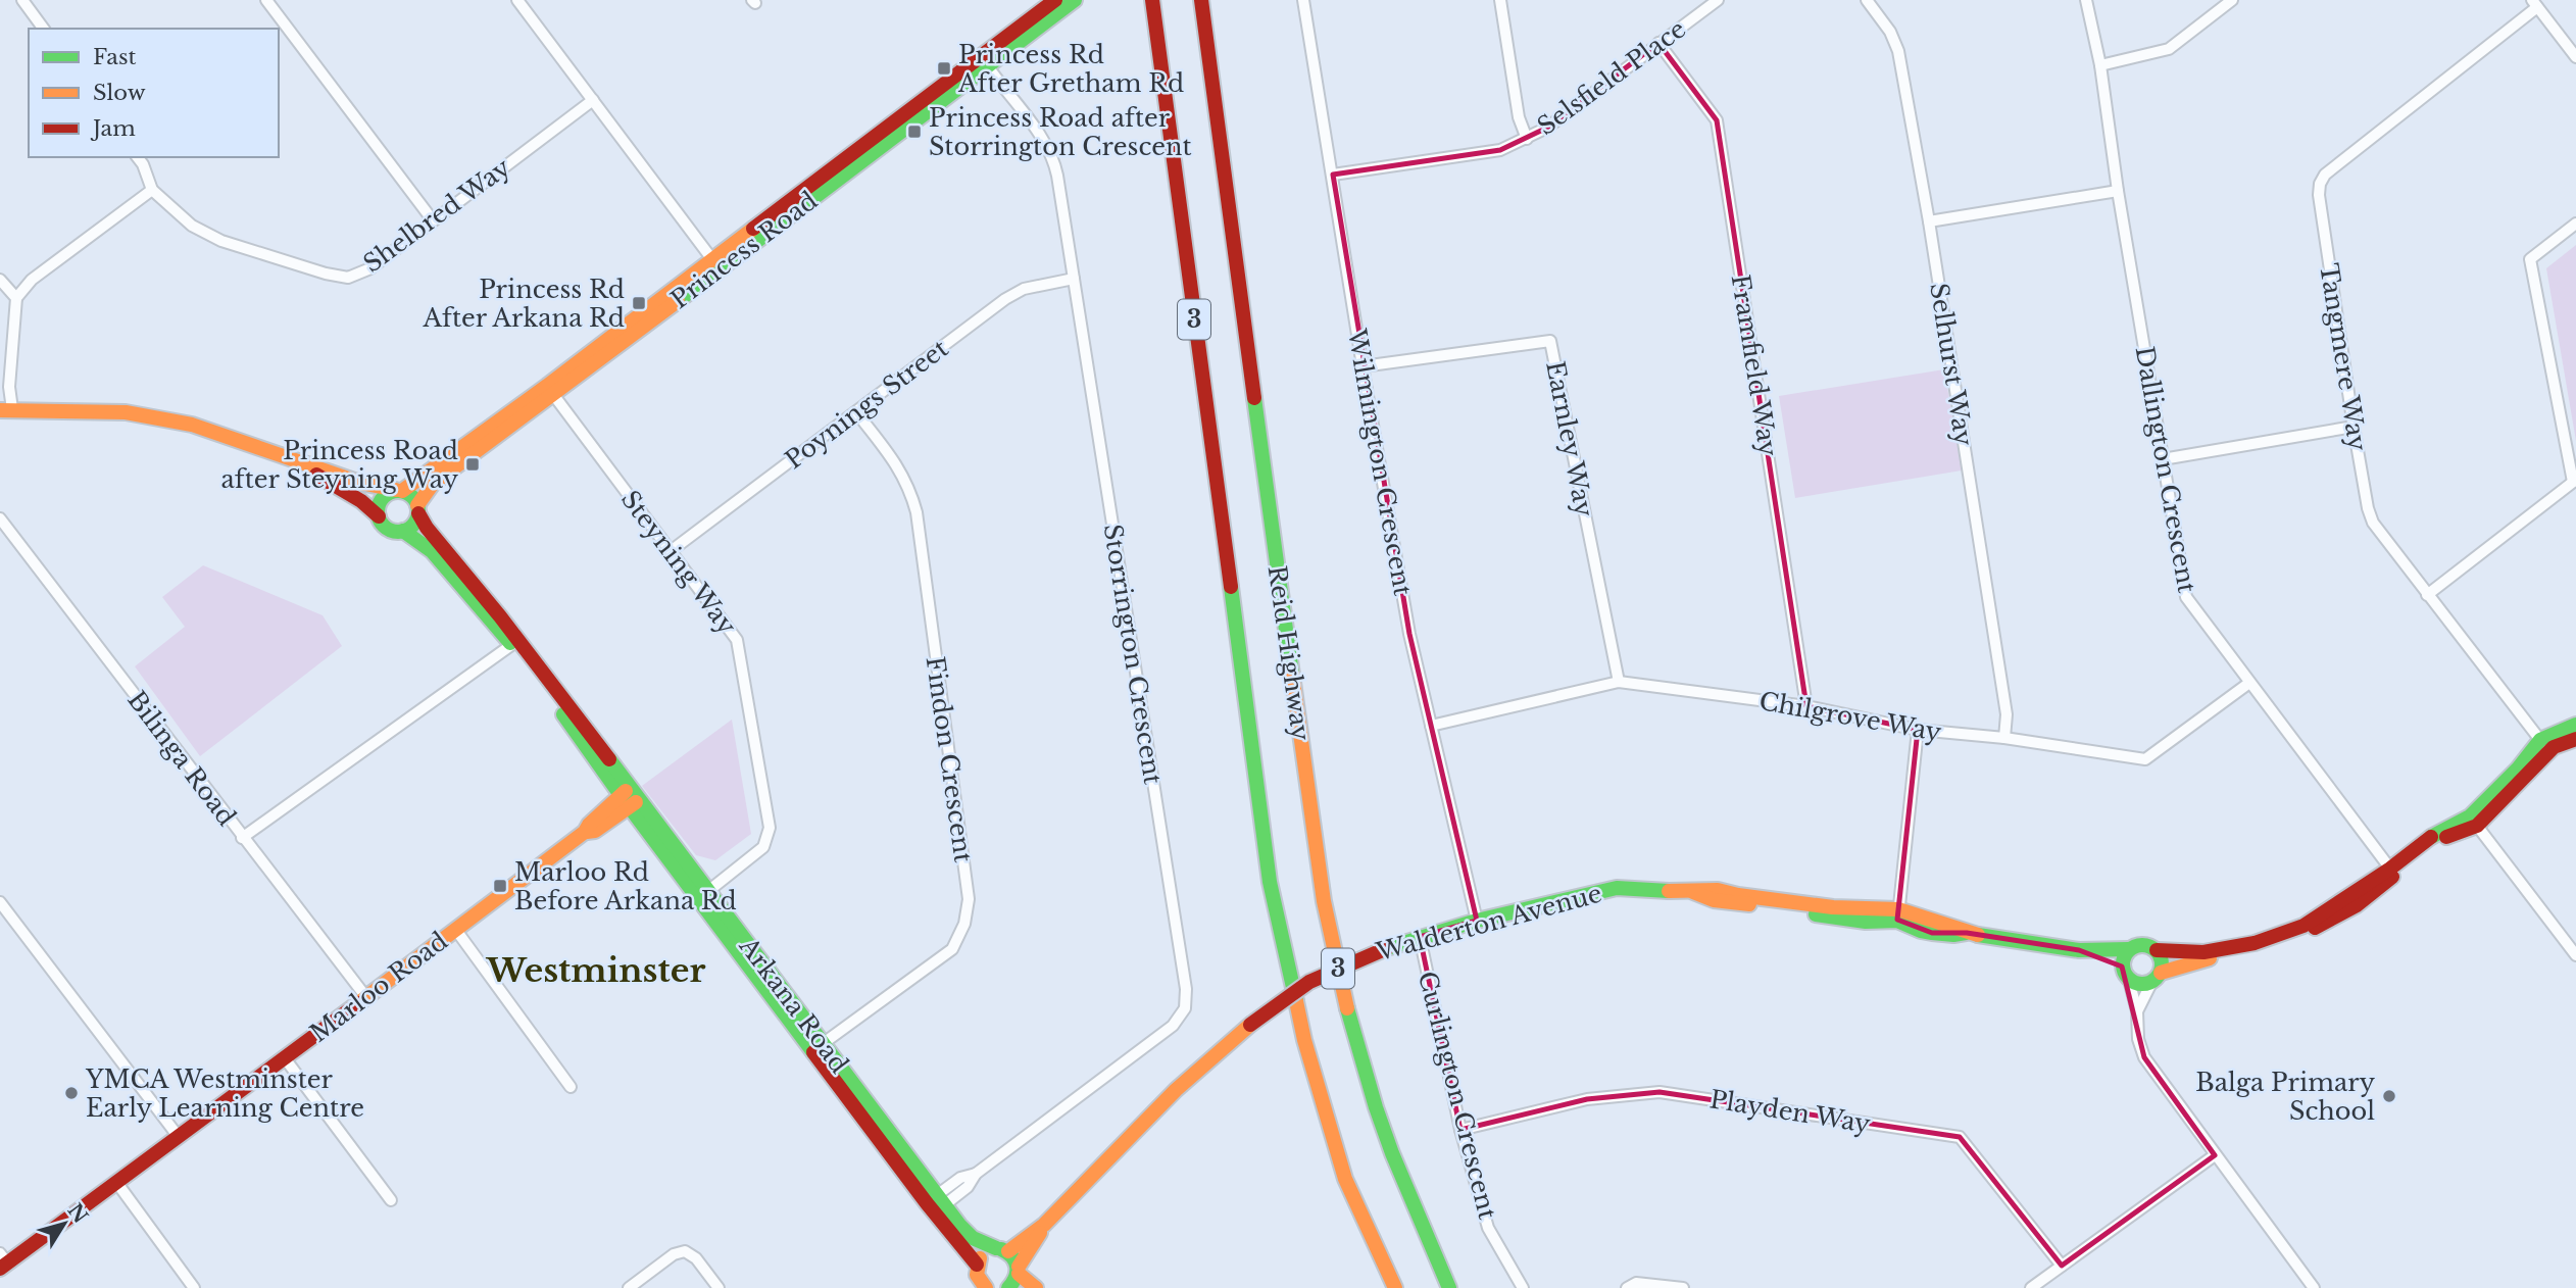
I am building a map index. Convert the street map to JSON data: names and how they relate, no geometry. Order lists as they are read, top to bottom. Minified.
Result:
{"streets":{"main road":["Princess Road","3","Reid Highway","Walderton Avenue","Marloo Road","Arkana Road"],"street":["Selsfield Place","Shelbred Way","Tangmere Way","Selhurst Way","Framfield Way","Poynings Street","Earnley Way","Wilmington Crescent","Dallington Crescent","Steyning Way","Storrington Crescent","Chilgrove Way","Bilinga Road","Findon Crescent","Curlington Crescent","Playden Way"]},"crossings":[["Selsfield Place","Framfield Way"],["Selsfield Place","Wilmington Crescent"],["Princess Road","Steyning Way"],["Princess Road","Storrington Crescent"],["Princess Road","Arkana Road"],["Selhurst Way","Chilgrove Way"],["Framfield Way","Chilgrove Way"],["Poynings Street","Steyning Way"],["Poynings Street","Storrington Crescent"],["Poynings Street","Findon Crescent"],["Earnley Way","Wilmington Crescent"],["Earnley Way","Chilgrove Way"],["Wilmington Crescent","Chilgrove Way"],["Wilmington Crescent","Walderton Avenue"],["Dallington Crescent","Chilgrove Way"],["Steyning Way","Arkana Road"],["Storrington Crescent","Arkana Road"],["Bilinga Road","Marloo Road"],["Findon Crescent","Arkana Road"],["Walderton Avenue","Arkana Road"],["Walderton Avenue","Curlington Crescent"],["Marloo Road","Arkana Road"],["Curlington Crescent","Playden Way"]],"districts":["Westminster"],"places":{"transit":["Princess Rd After Gretham Rd","Princess Road after Storrington Crescent","Princess Rd After Arkana Rd","Princess Road after Steyning Way","Marloo Rd Before Arkana Rd"],"other":["YMCA Westminster Early Learning Centre","Balga Primary School"]},"legend":["Fast","Slow","Jam"],"north":"top right"}
